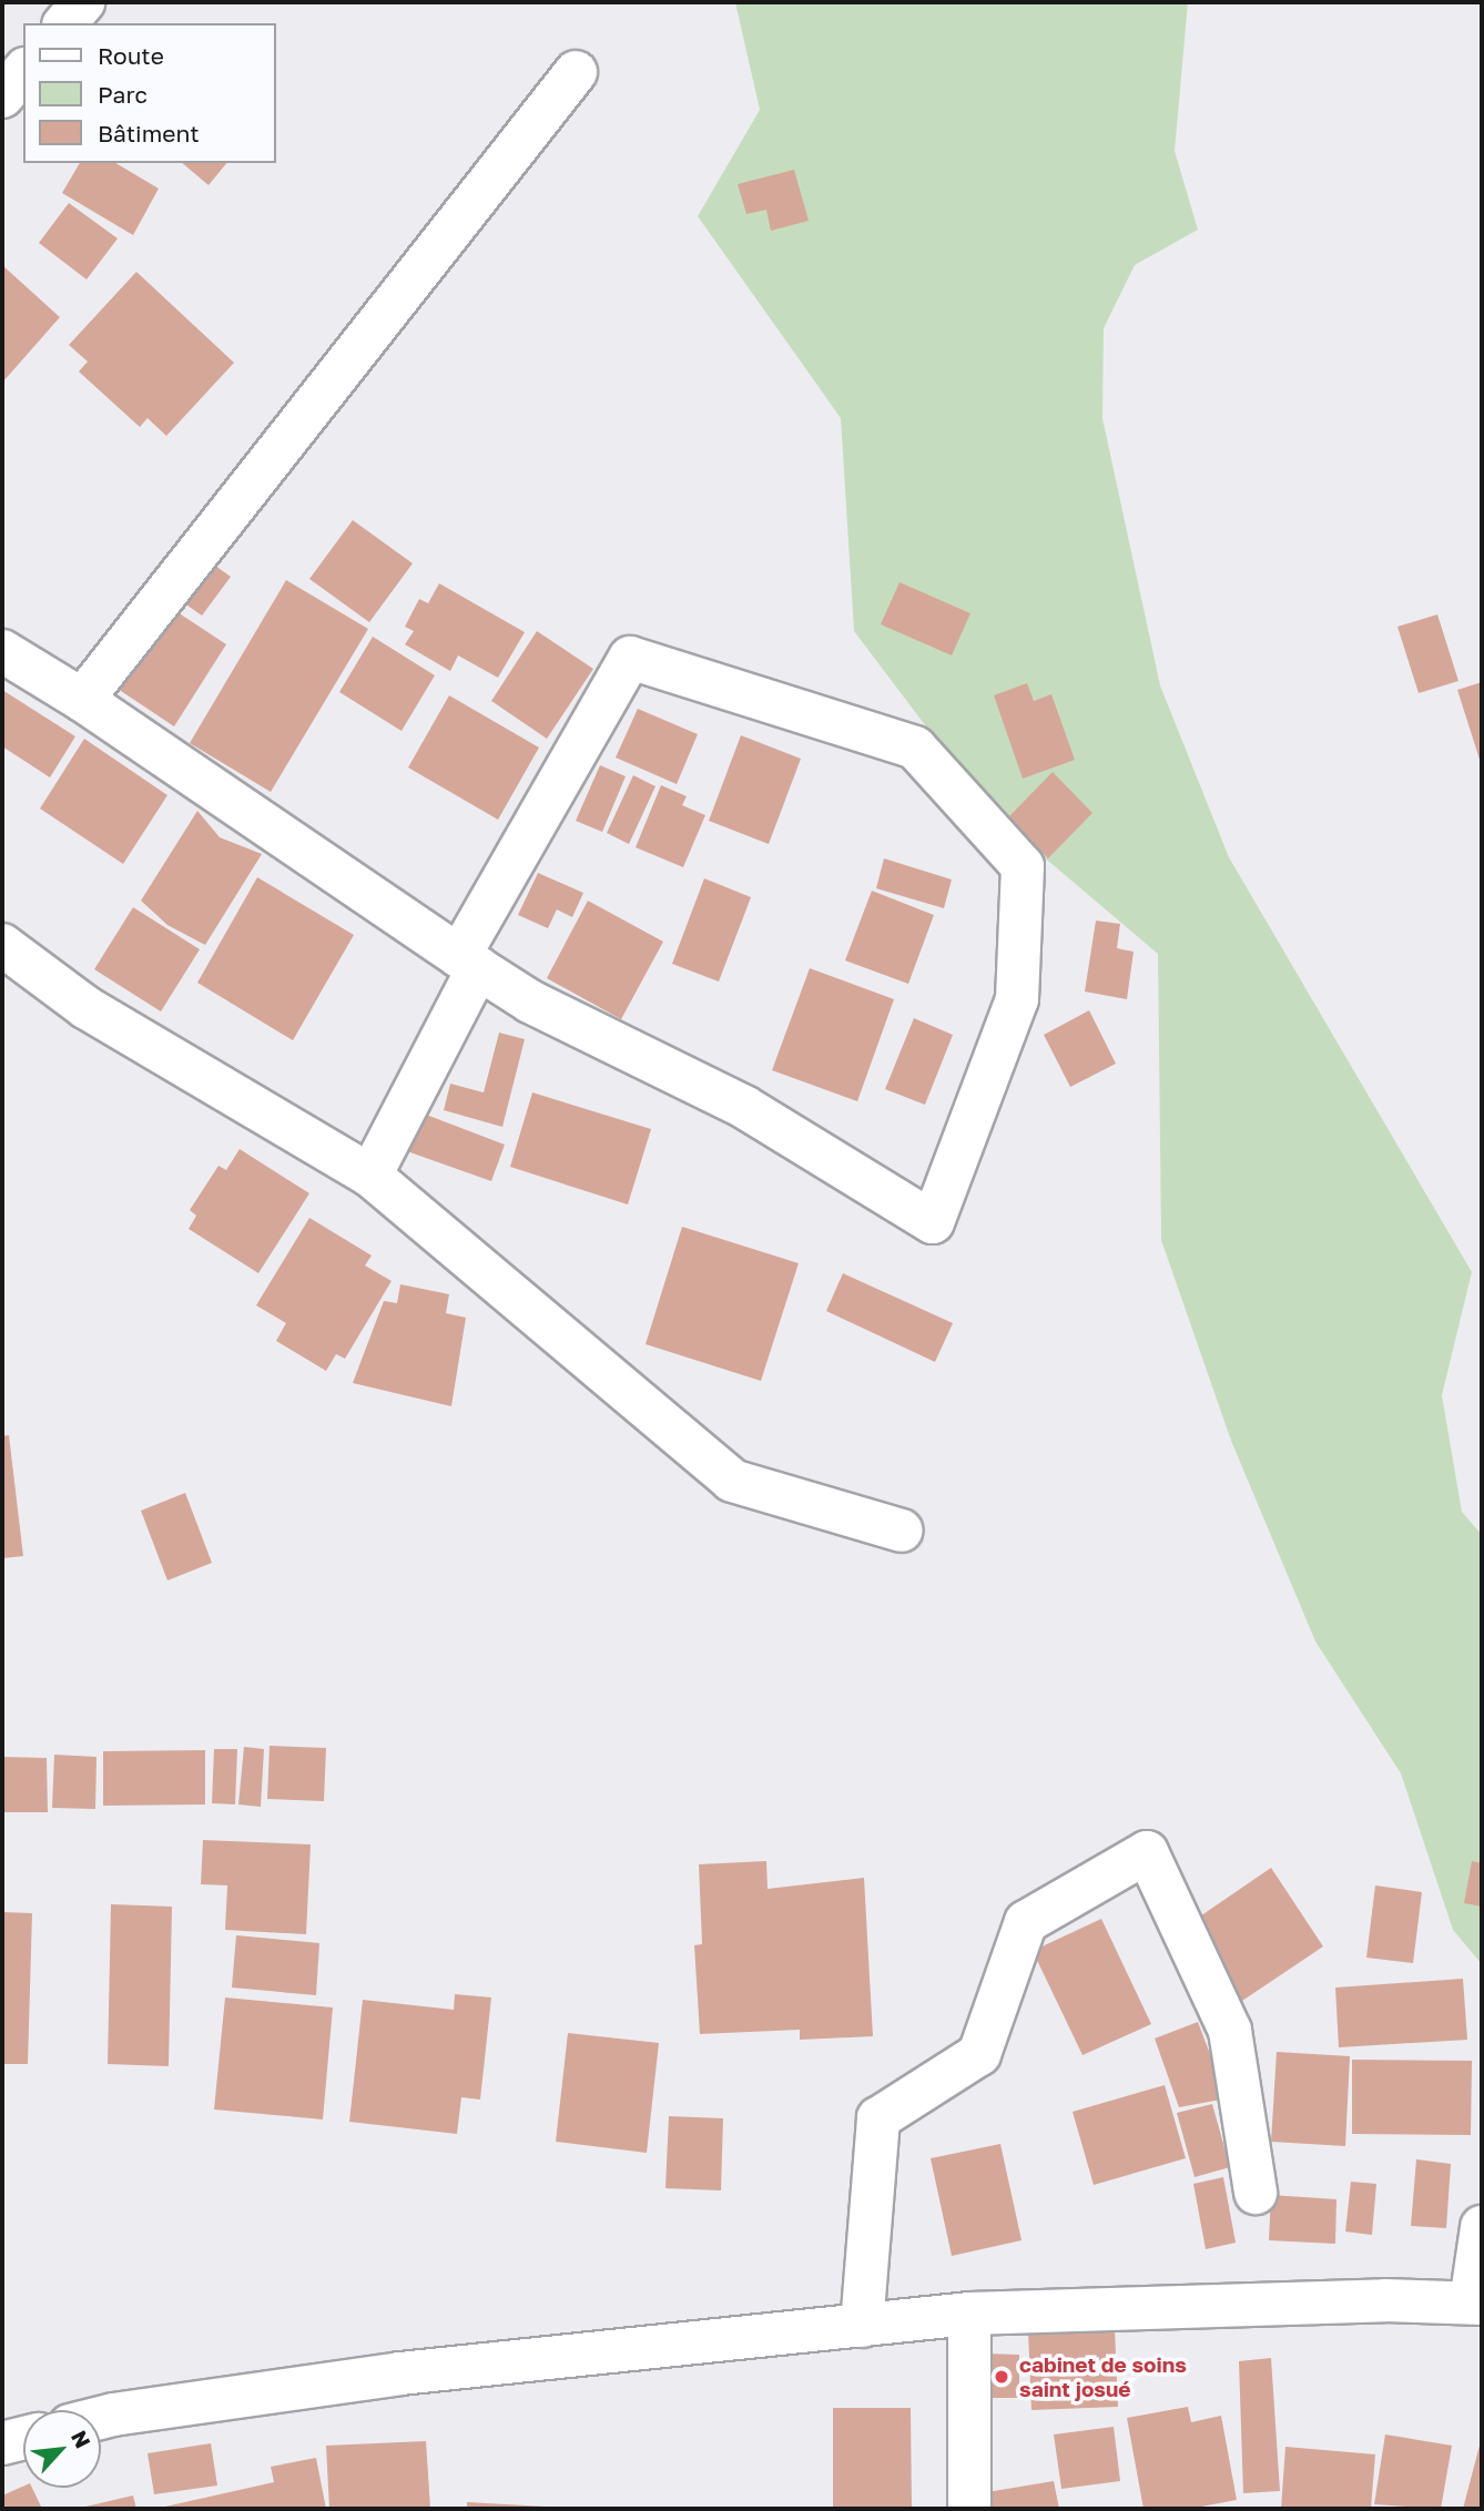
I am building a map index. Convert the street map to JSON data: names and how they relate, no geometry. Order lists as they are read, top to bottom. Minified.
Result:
{"places":["cabinet de soins saint josué"],"legend":["Route","Parc","Bâtiment"],"north":"top right"}
